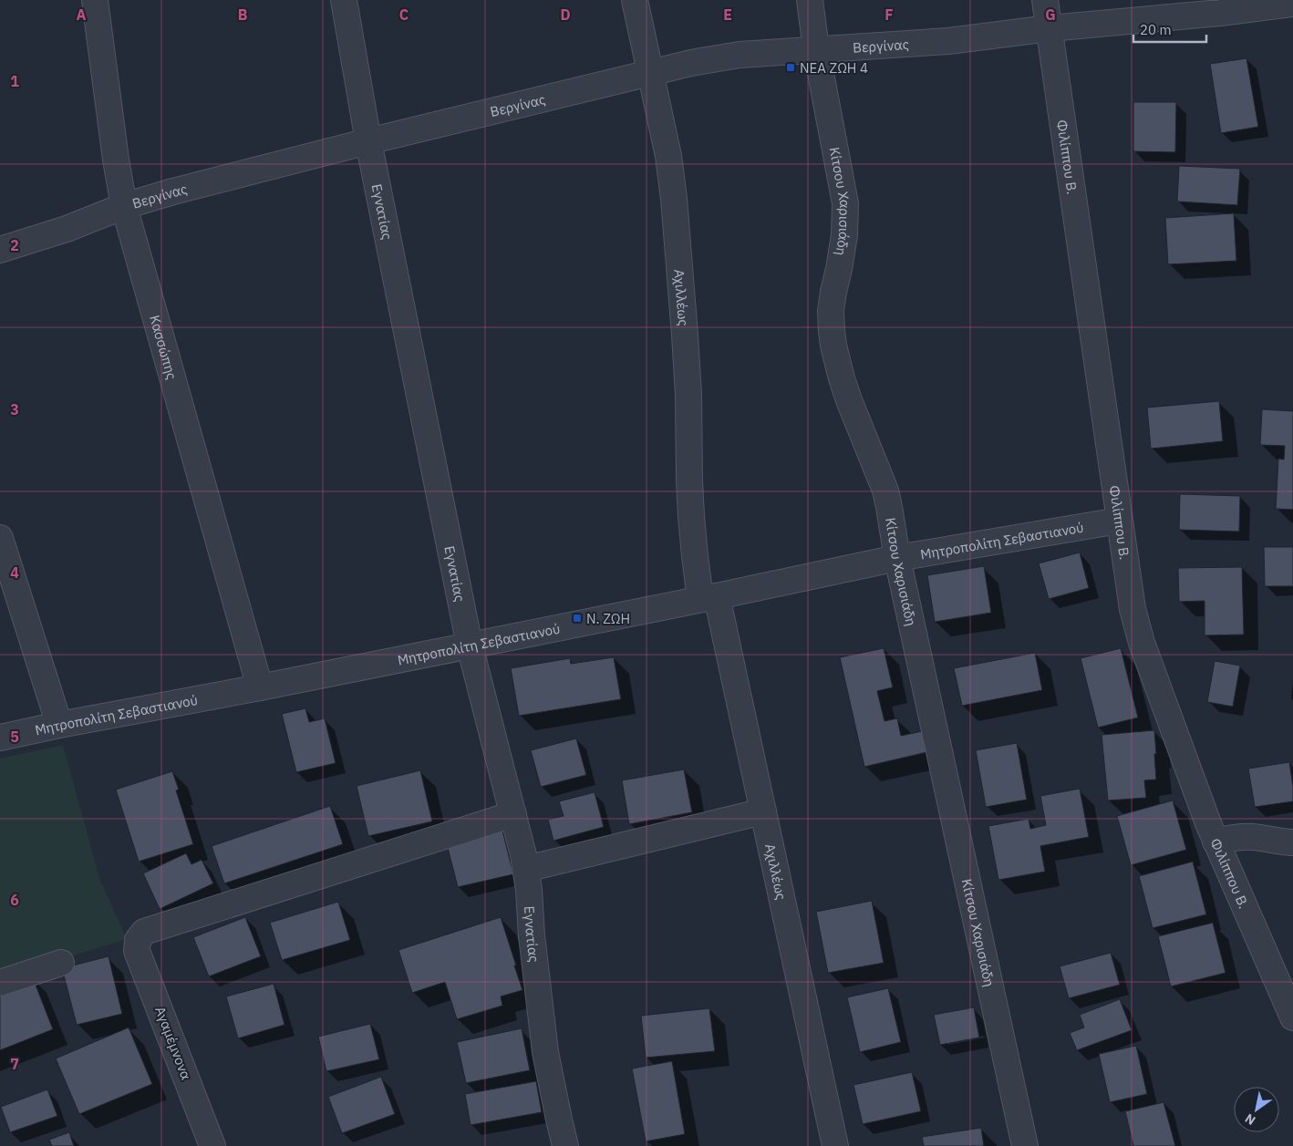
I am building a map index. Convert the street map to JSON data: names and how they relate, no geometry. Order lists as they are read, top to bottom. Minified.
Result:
{"streets":{"street":["Βεργίνας","Φιλίππου Β.","Κίτσου Χαρισιάδη","Εγνατίας","Αχιλλέως","Κασσώπης","Μητροπολίτη Σεβαστιανού","Αγαμέμνονα"]},"crossings":[["Βεργίνας","Φιλίππου Β."],["Βεργίνας","Κίτσου Χαρισιάδη"],["Βεργίνας","Εγνατίας"],["Βεργίνας","Αχιλλέως"],["Βεργίνας","Κασσώπης"],["Φιλίππου Β.","Μητροπολίτη Σεβαστιανού"],["Κίτσου Χαρισιάδη","Μητροπολίτη Σεβαστιανού"],["Εγνατίας","Μητροπολίτη Σεβαστιανού"],["Εγνατίας","Αγαμέμνονα"],["Αχιλλέως","Μητροπολίτη Σεβαστιανού"],["Κασσώπης","Μητροπολίτη Σεβαστιανού"]],"places":{"transit":["ΝΕΑ ΖΩΗ 4","Ν. ΖΩΗ"]},"scale_bar":"20 m","north":"bottom left","grid":{"columns":["A","B","C","D","E","F","G"],"rows":["1","2","3","4","5","6","7"]}}
